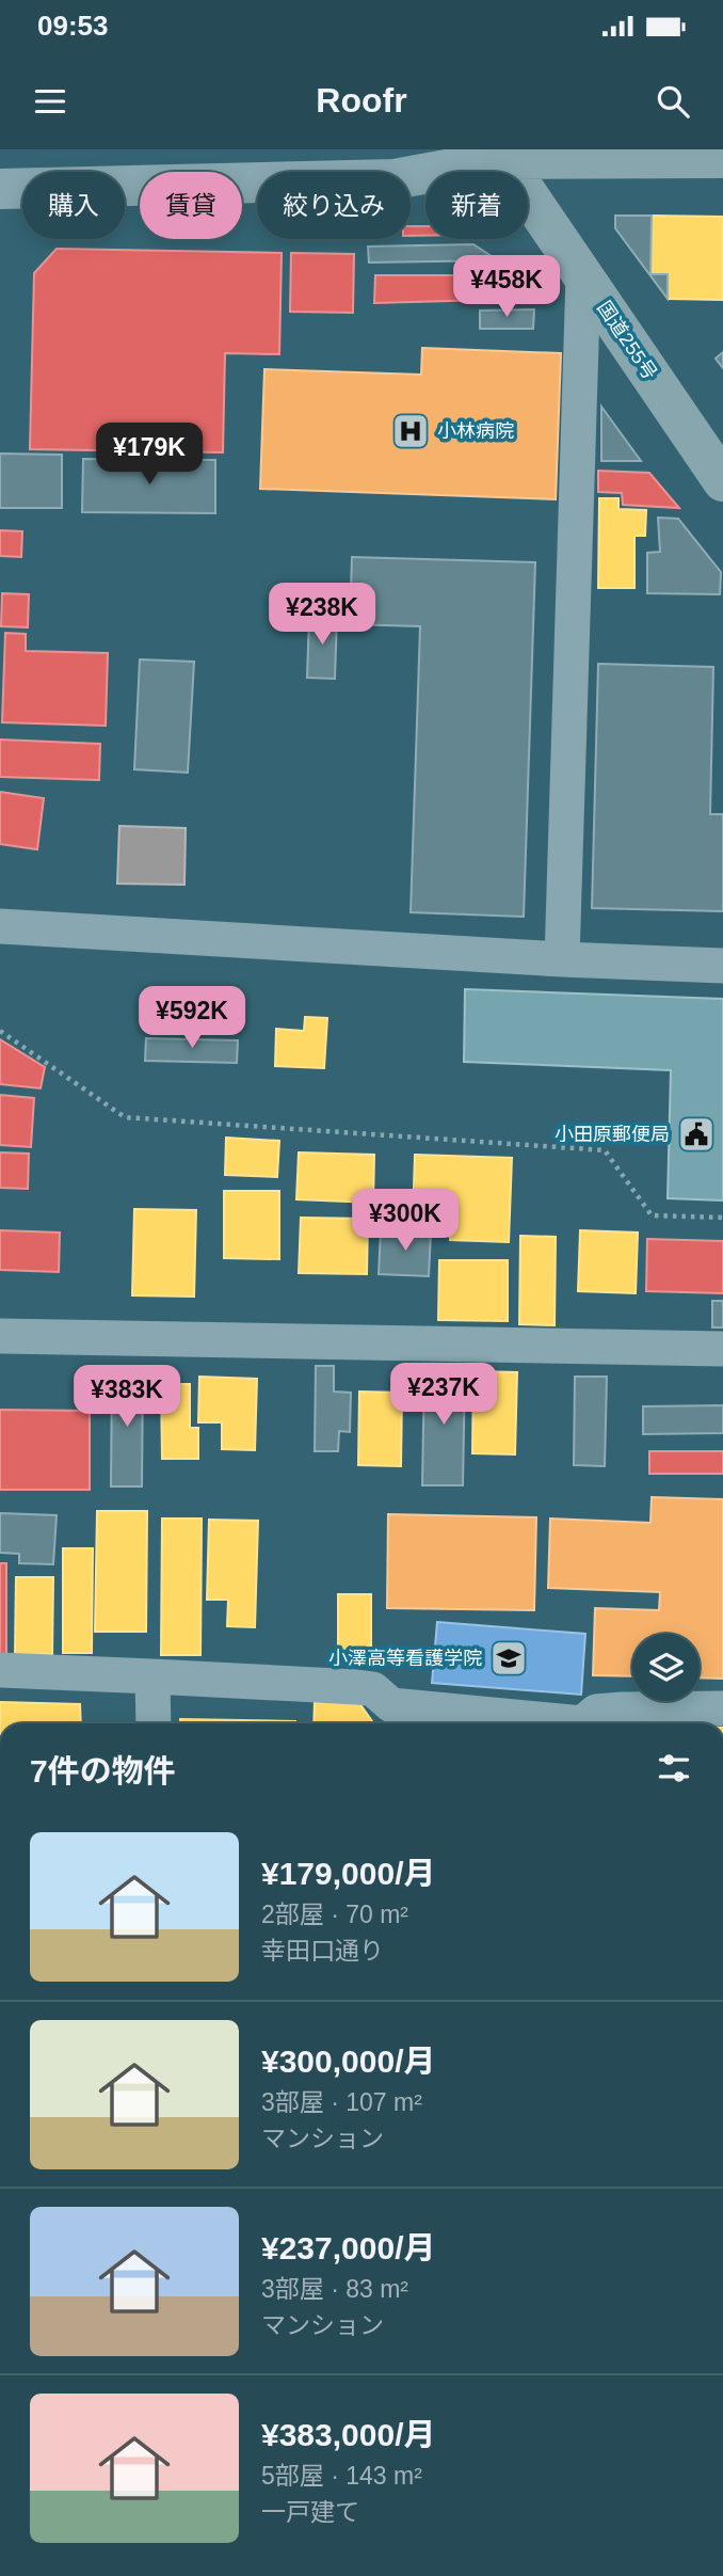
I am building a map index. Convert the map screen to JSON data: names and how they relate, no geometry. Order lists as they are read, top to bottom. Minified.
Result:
{"streets":{"highway":["国道255号"]},"places":{"hospital":["小林病院"],"public building":["小田原郵便局"],"school or university":["小澤高等看護学院"]},"page":{"status":"09:53","header":"Roofr","chip":["購入","賃貸","絞り込み","新着"],"price":["¥458K","¥179K","¥238K","¥592K","¥300K","¥237K","¥383K"],"heading":"7件の物件","list":[{"name":"¥179,000/月","note":"2部屋 · 70 m² · 幸田口通り"},{"name":"¥300,000/月","note":"3部屋 · 107 m² · マンション"},{"name":"¥237,000/月","note":"3部屋 · 83 m² · マンション"},{"name":"¥383,000/月","note":"5部屋 · 143 m² · 一戸建て"}]}}
